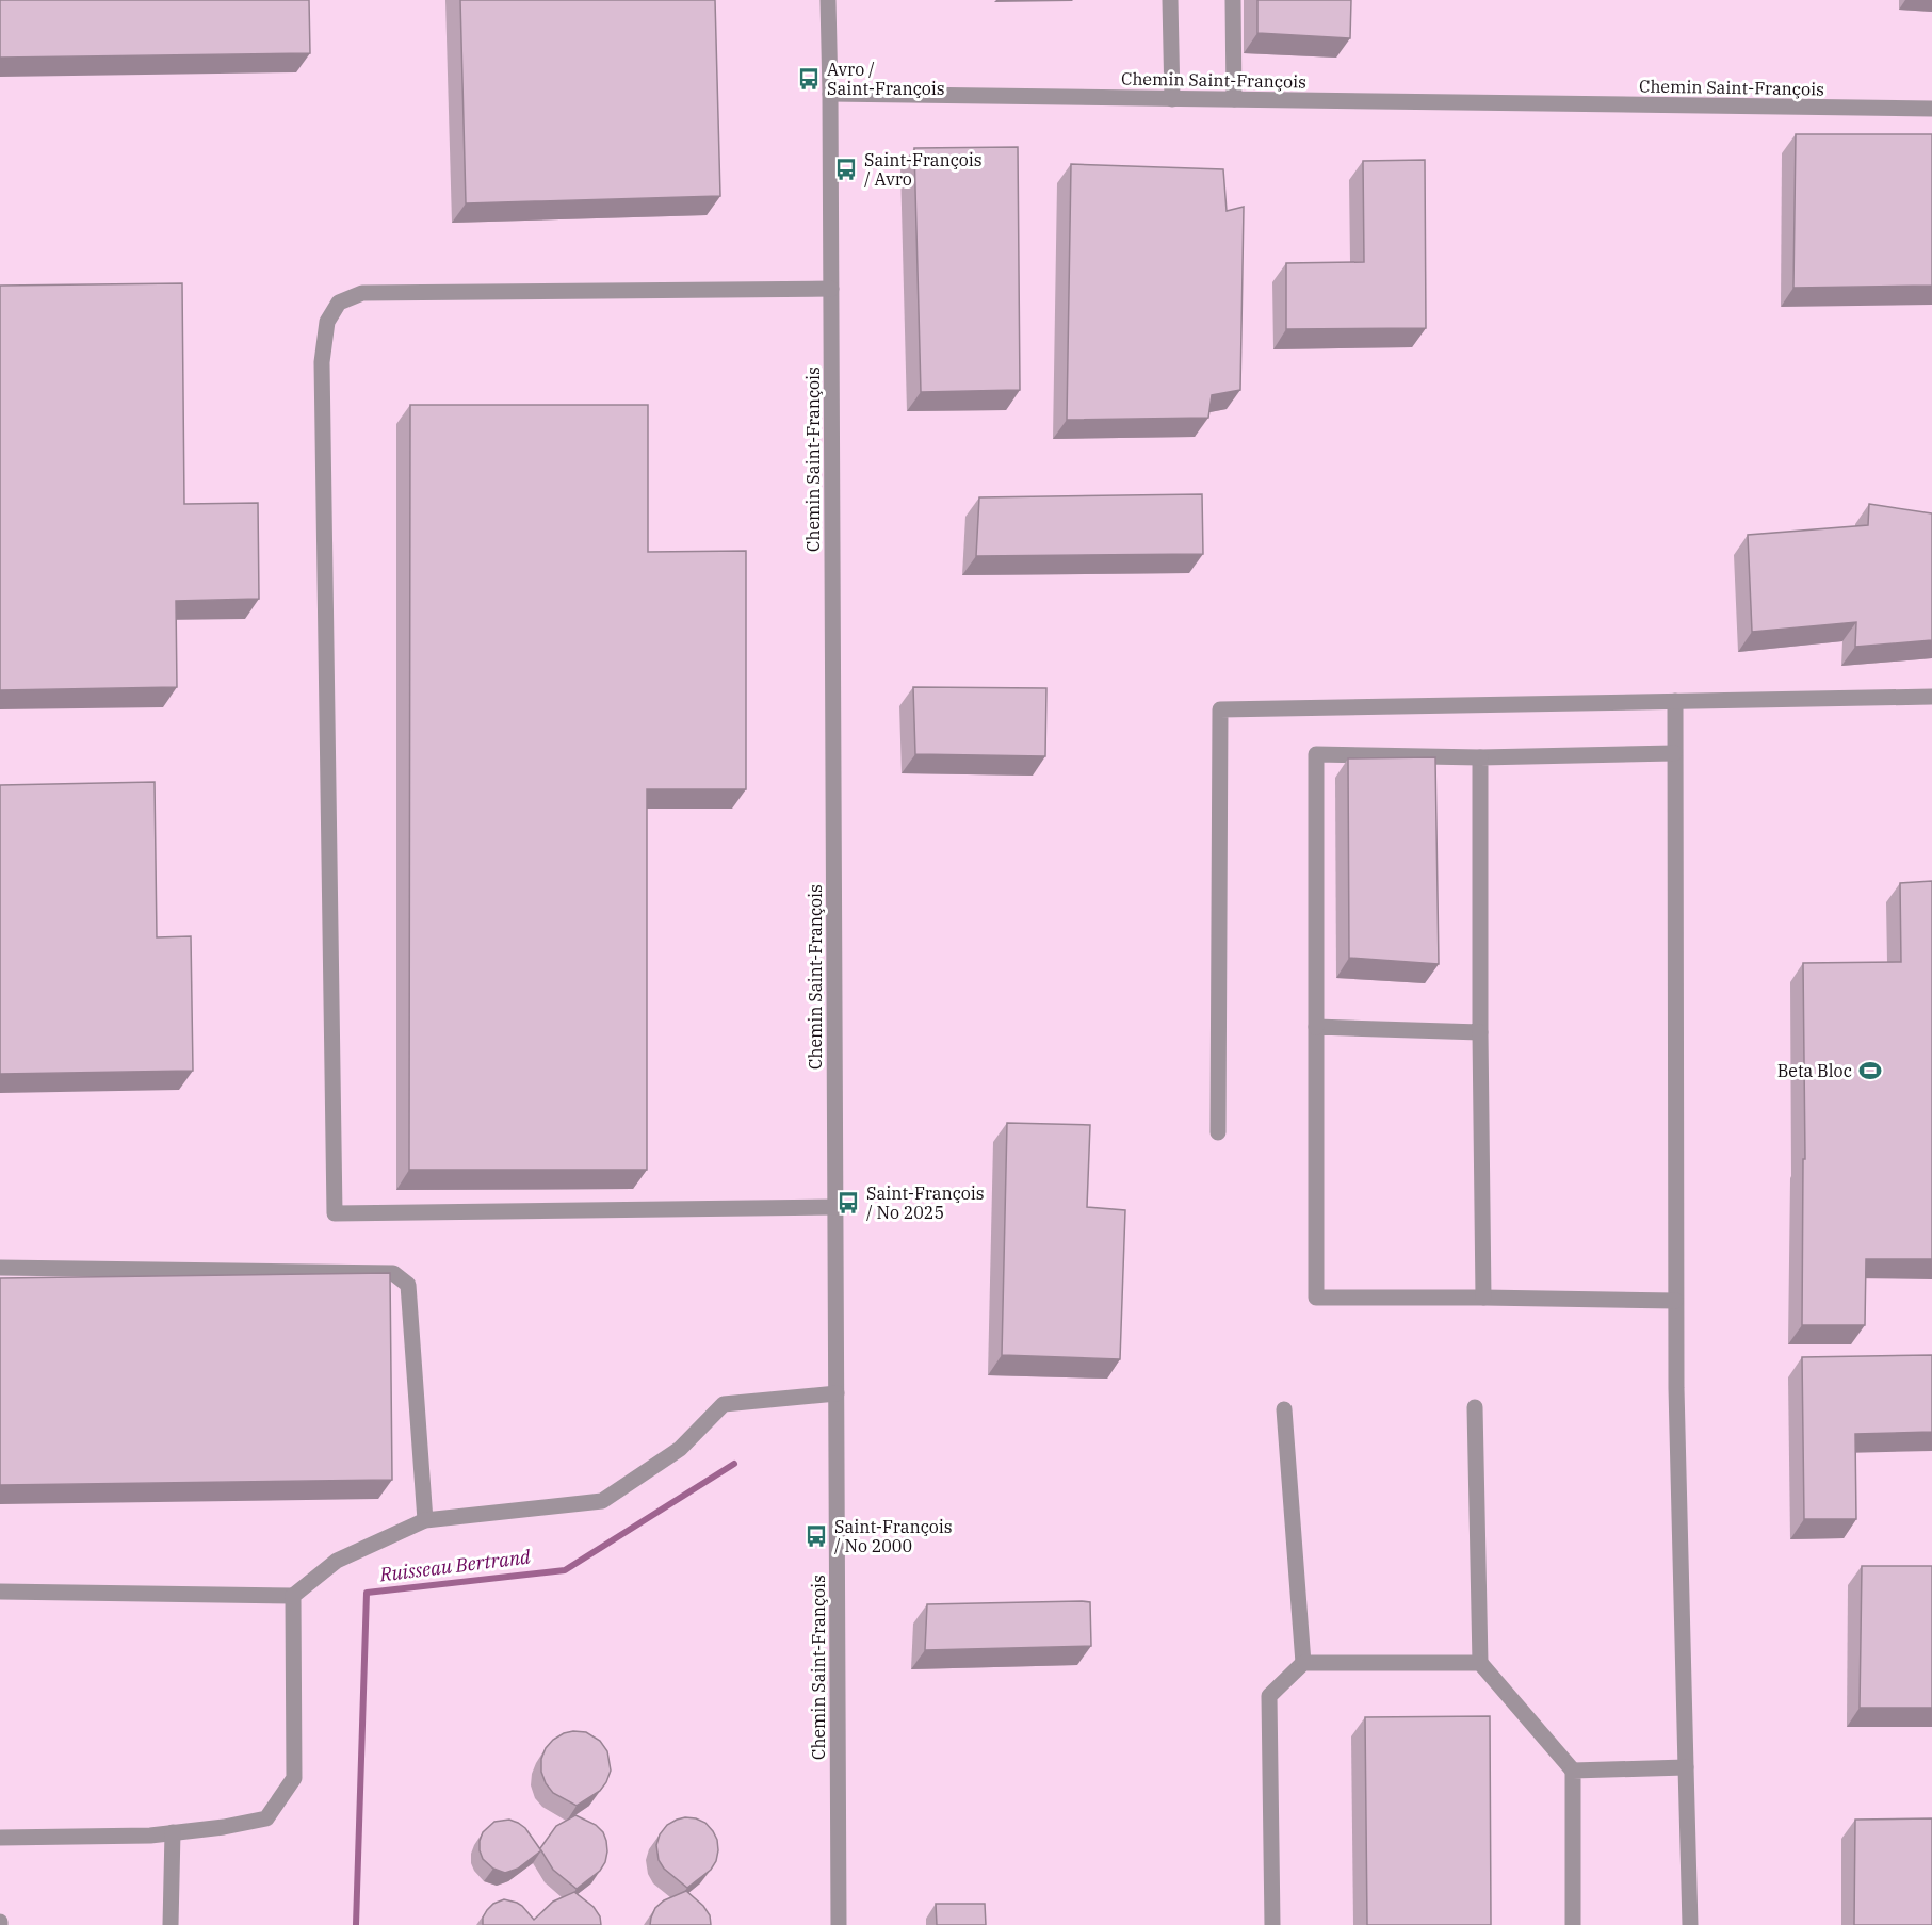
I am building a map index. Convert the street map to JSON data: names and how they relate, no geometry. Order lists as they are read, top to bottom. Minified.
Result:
{"streets":{"street":["Chemin Saint-François"]},"water":["Ruisseau Bertrand"],"places":{"bus stop":["Avro / Saint-François","Saint-François / Avro","Saint-François / No 2025","Saint-François / No 2000"],"sports":["Beta Bloc"]}}
